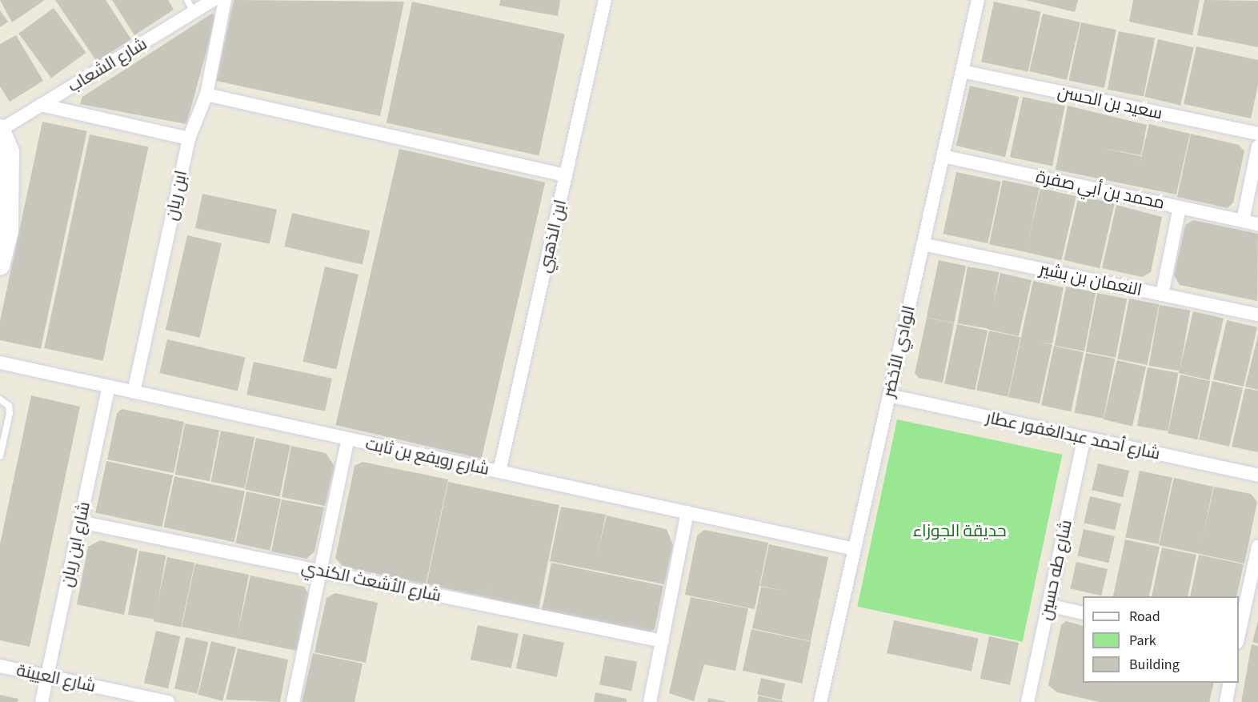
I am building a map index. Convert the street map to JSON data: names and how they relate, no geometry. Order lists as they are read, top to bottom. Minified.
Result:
{"streets":{"street":["شارع الشعاب","سعيد بن الحسن","محمد بن أبي صفرة","ابن ريان","ابن الذهبي","النعمان بن بشير","الوادي الأخضر","شارع أحمد عبدالغفور عطار","شارع رويفع بن ثابت","شارع ابن ريان","شارع طه حسين","شارع الأشعث الكندي","شارع العيينة"]},"crossings":[["سعيد بن الحسن","الوادي الأخضر"],["محمد بن أبي صفرة","الوادي الأخضر"],["ابن ريان","شارع رويفع بن ثابت"],["ابن الذهبي","شارع رويفع بن ثابت"],["النعمان بن بشير","الوادي الأخضر"],["الوادي الأخضر","شارع أحمد عبدالغفور عطار"],["الوادي الأخضر","شارع رويفع بن ثابت"],["شارع أحمد عبدالغفور عطار","شارع طه حسين"],["شارع رويفع بن ثابت","شارع ابن ريان"],["شارع ابن ريان","شارع الأشعث الكندي"],["شارع ابن ريان","شارع العيينة"]],"parks":["حديقة الجوزاء"],"legend":["Road","Park","Building"]}
